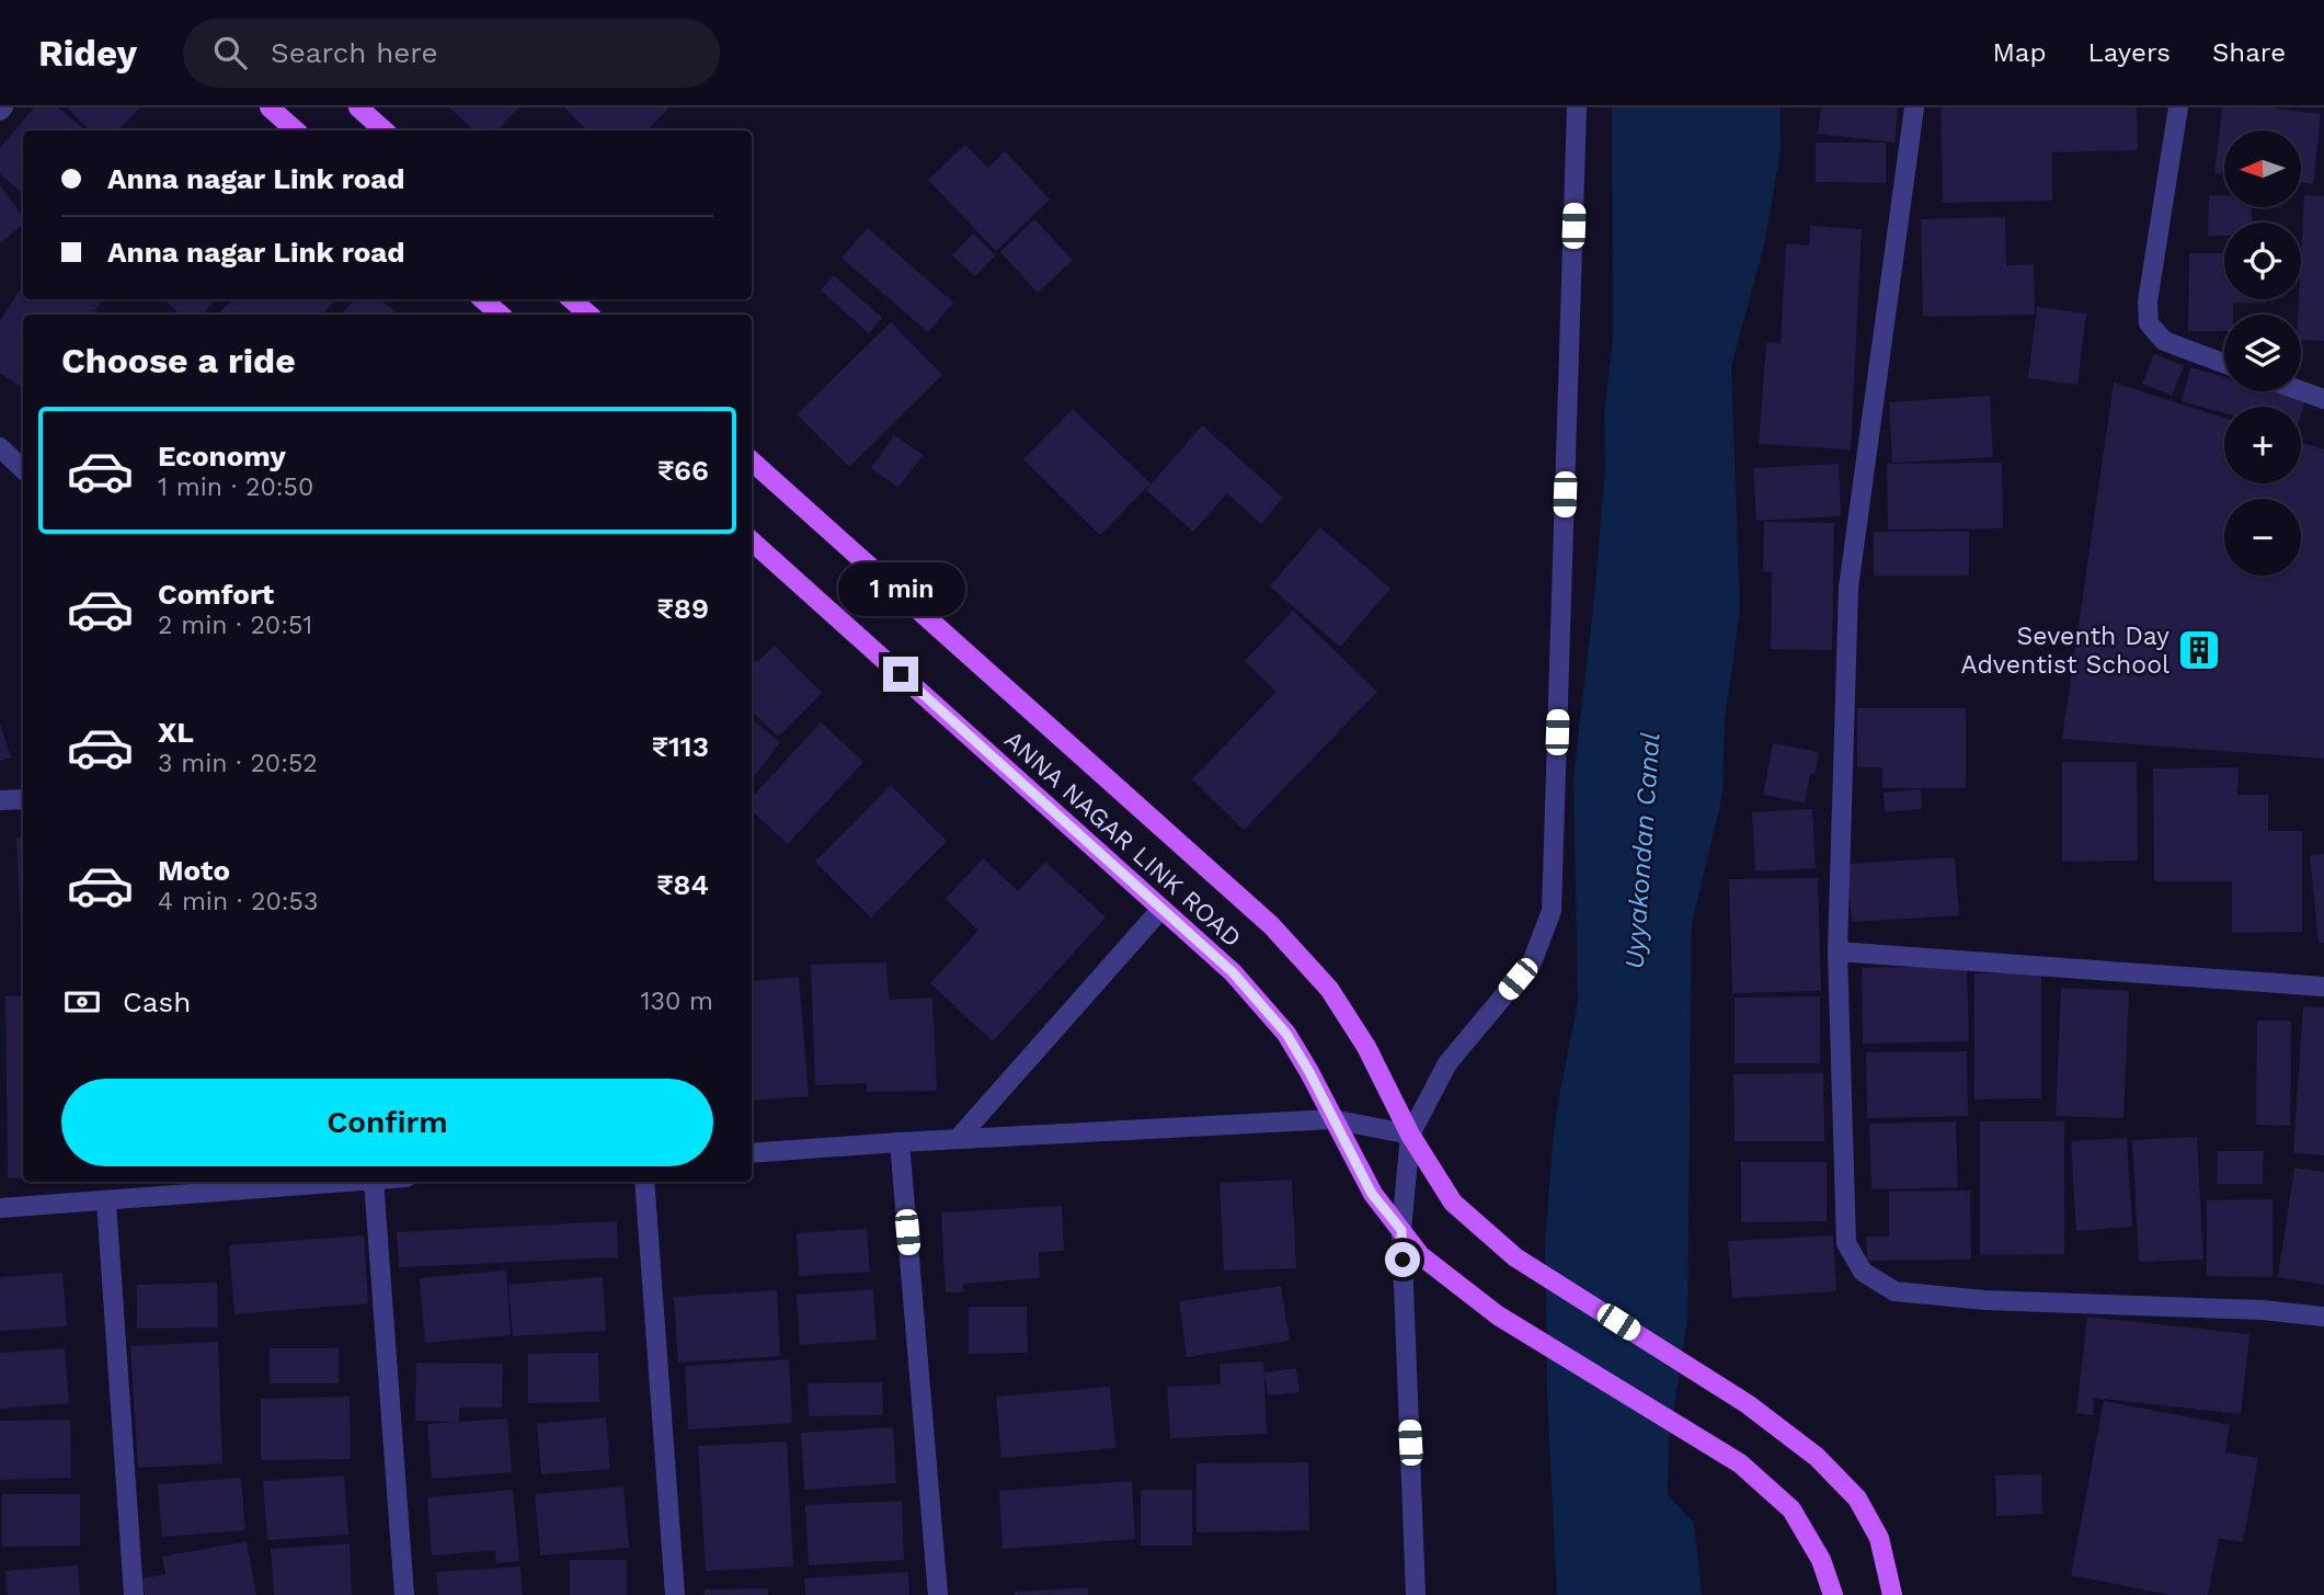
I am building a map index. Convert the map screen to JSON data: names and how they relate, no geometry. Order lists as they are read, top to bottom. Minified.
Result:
{"streets":{"main road":["ANNA NAGAR LINK ROAD"]},"water":["Uyyakondan Canal"],"places":{"building":["Seventh Day Adventist School"]},"north":"left","page":{"header":"Ridey","search":"Search here","nav":["Map","Layers","Share"],"map_buttons":["+","−"],"banner":["Anna nagar Link road","Anna nagar Link road"],"heading":"Choose a ride","list":[{"name":"Economy","note":"1 min · 20:50","value":"₹66"},{"name":"Comfort","note":"2 min · 20:51","value":"₹89"},{"name":"XL","note":"3 min · 20:52","value":"₹113"},{"name":"Moto","note":"4 min · 20:53","value":"₹84"}],"bubble":"1 min","pay":["Cash","130 m"],"buttons":"Confirm"}}
